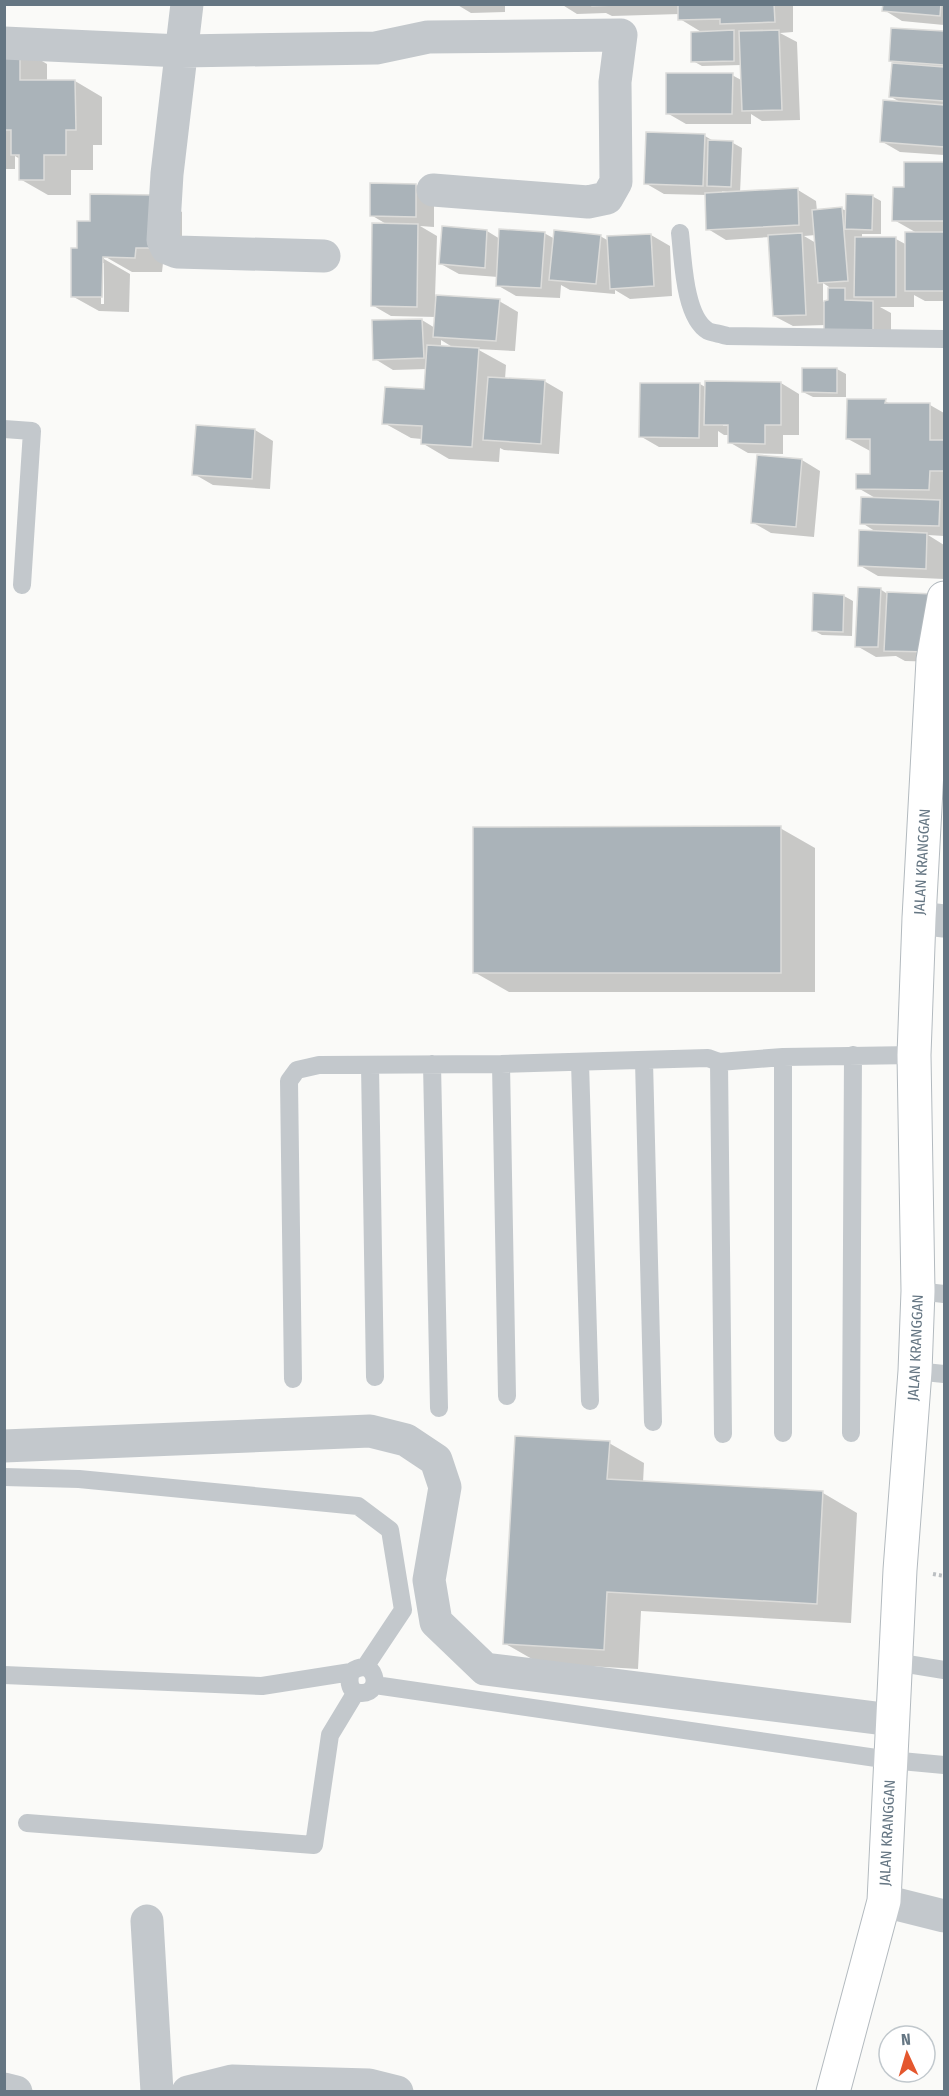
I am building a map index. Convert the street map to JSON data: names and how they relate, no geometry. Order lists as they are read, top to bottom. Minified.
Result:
{"streets":{"main road":["JALAN KRANGGAN"]},"north":"top"}
